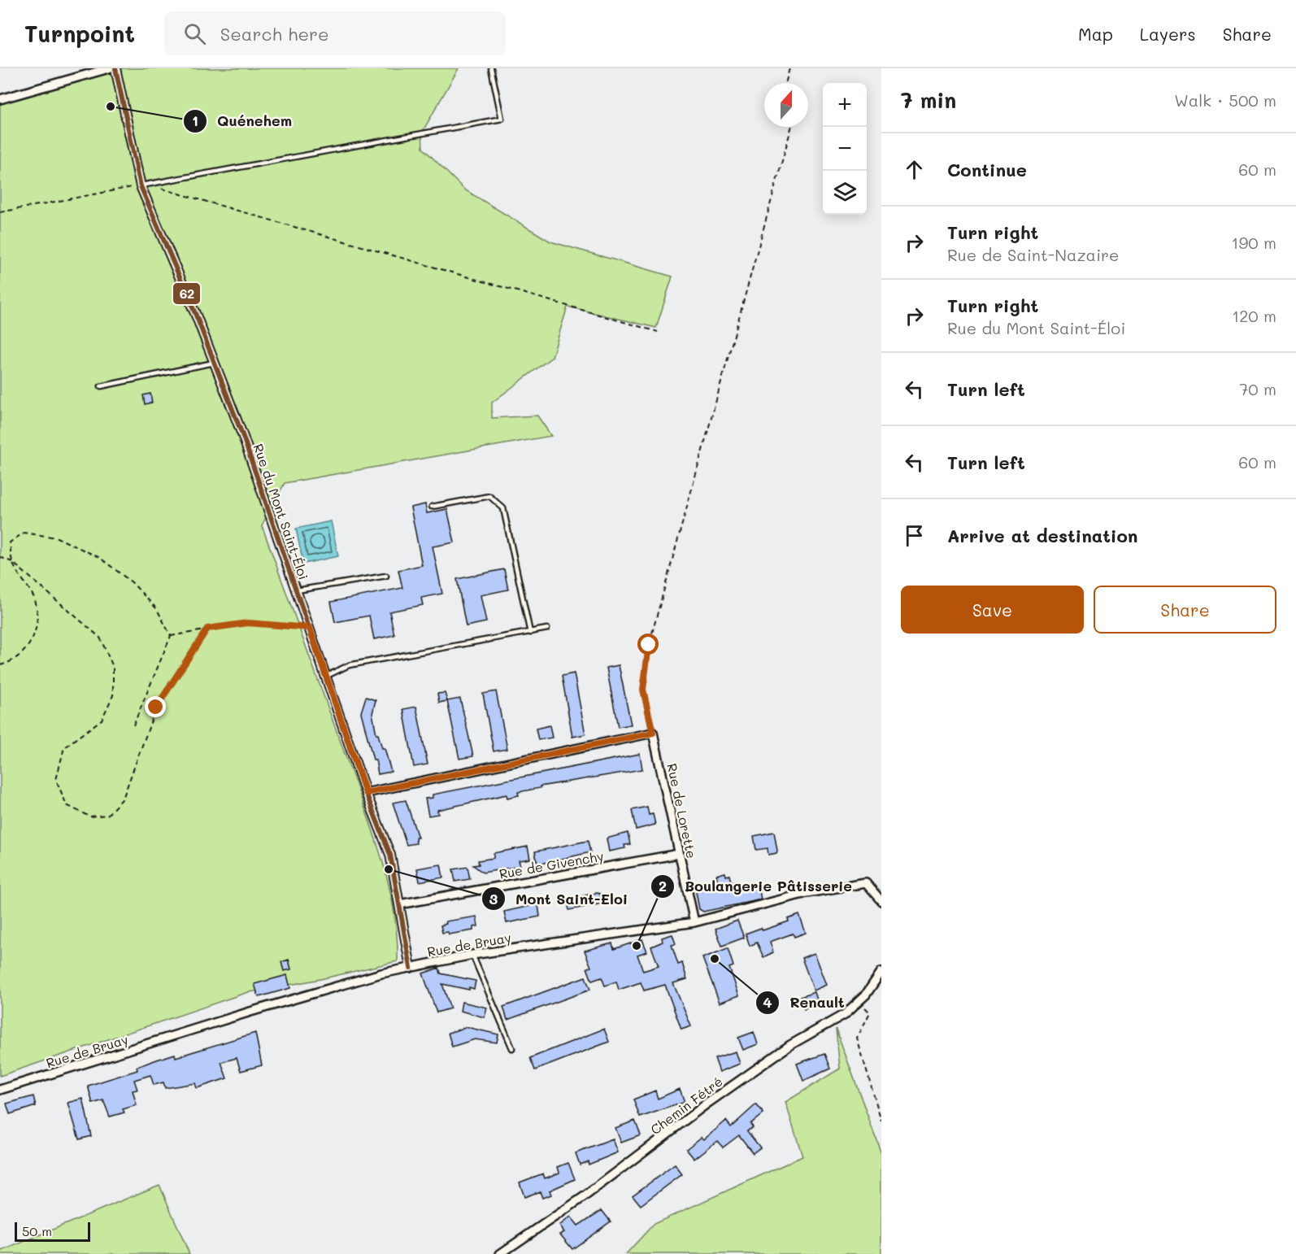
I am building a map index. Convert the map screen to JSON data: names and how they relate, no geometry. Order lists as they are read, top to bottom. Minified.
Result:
{"streets":{"street":["Rue du Mont Saint-Éloi","Rue de Lorette","Rue de Givenchy","Rue de Bruay","Chemin Fétré"]},"crossings":[["Rue du Mont Saint-Éloi","Rue de Givenchy"],["Rue du Mont Saint-Éloi","Rue de Bruay"],["Rue de Lorette","Rue de Givenchy"],["Rue de Lorette","Rue de Bruay"]],"places":["Quénehem","Mont Saint-Eloi","Boulangerie Pâtisserie","Renault"],"lines":["transit line 62"],"scale_bar":"50 m","north":"top","page":{"header":"Turnpoint","search":"Search here","nav":["Map","Layers","Share"],"heading":["7 min","Walk · 500 m"],"map_buttons":["+","−"],"list":[["Continue","60 m"],["Turn right","Rue de Saint-Nazaire","190 m"],["Turn right","Rue du Mont Saint-Éloi","120 m"],["Turn left","70 m"],["Turn left","60 m"],"Arrive at destination"],"buttons":["Save","Share"],"scale":"50 m"}}
